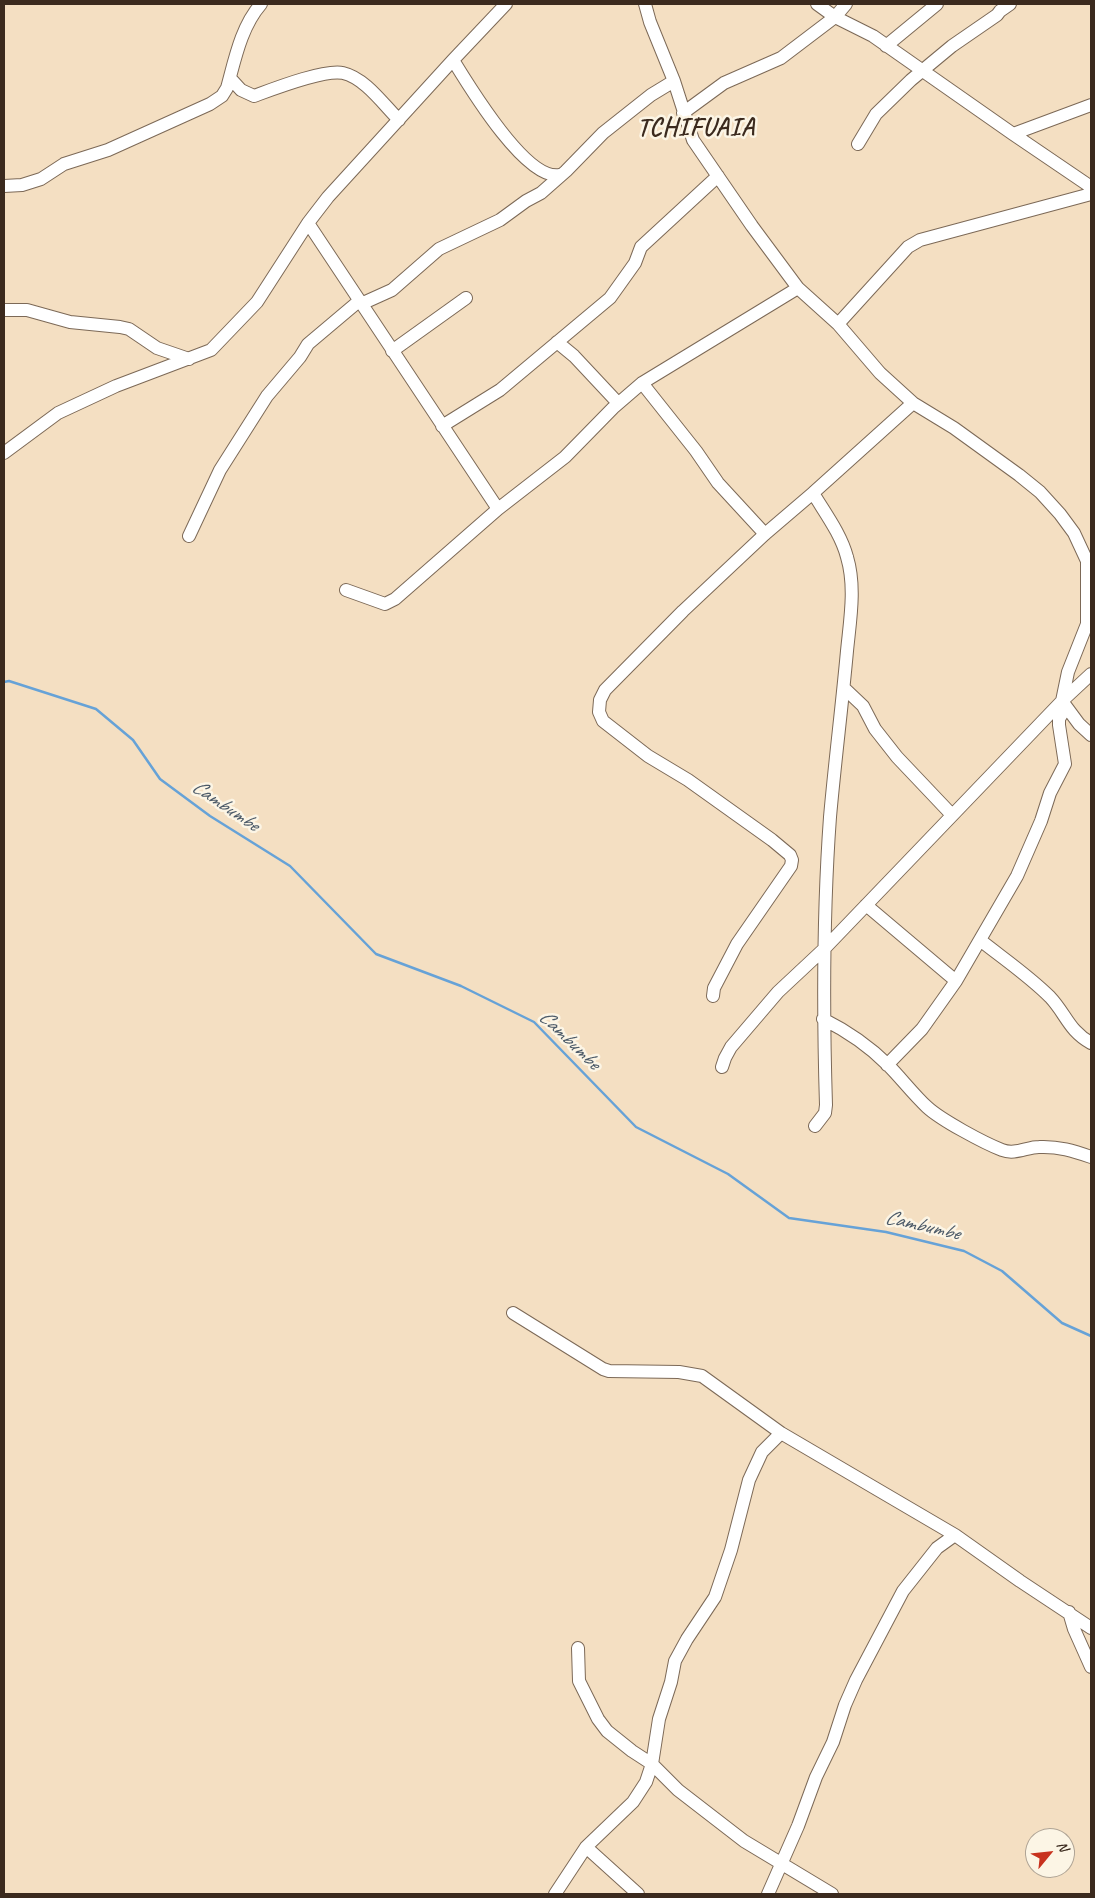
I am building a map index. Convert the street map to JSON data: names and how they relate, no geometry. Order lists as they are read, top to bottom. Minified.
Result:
{"districts":["TCHIFUAIA"],"water":["Cambumbe"],"north":"top right"}
